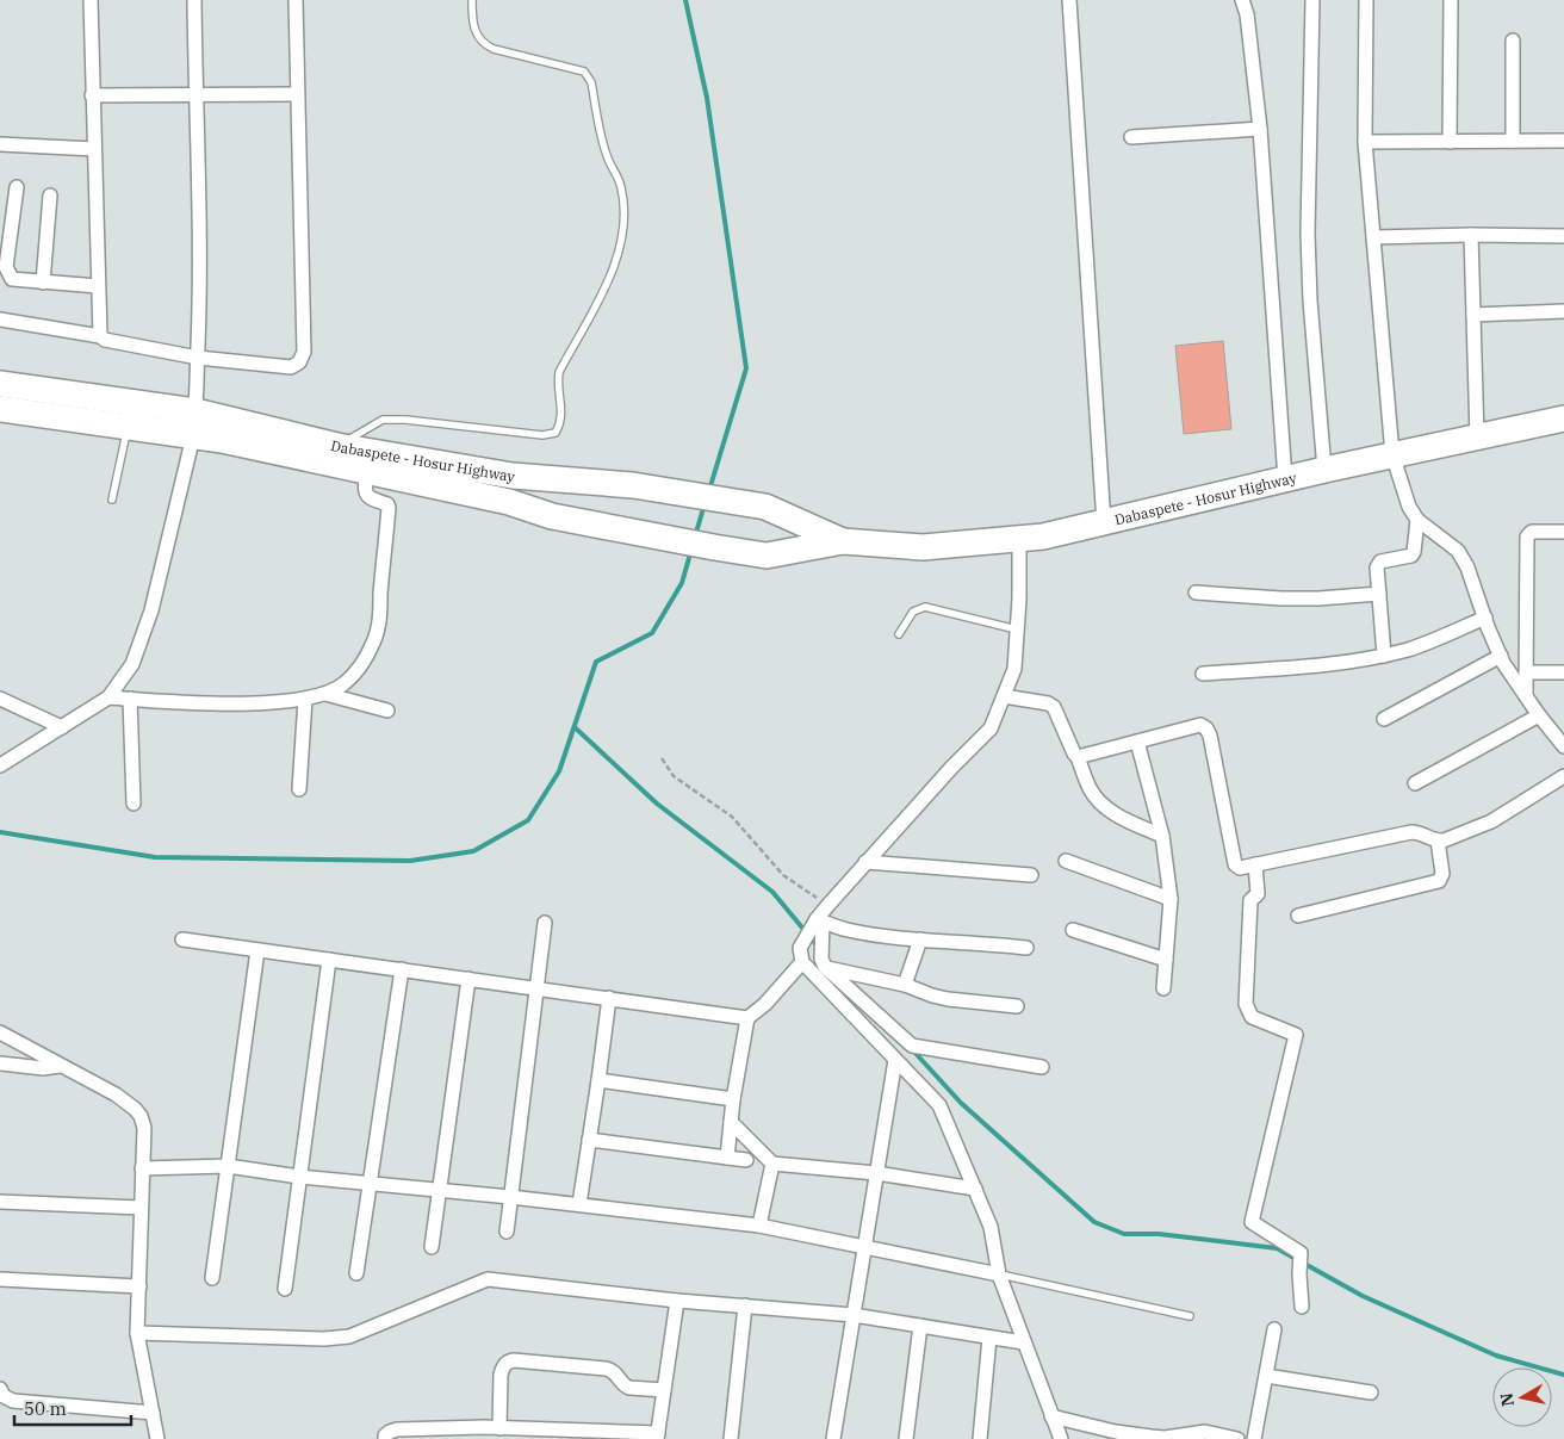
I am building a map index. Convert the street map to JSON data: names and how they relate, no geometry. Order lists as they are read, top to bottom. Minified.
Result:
{"streets":{"highway":["Dabaspete - Hosur Highway"]},"scale_bar":"50 m","north":"left"}
